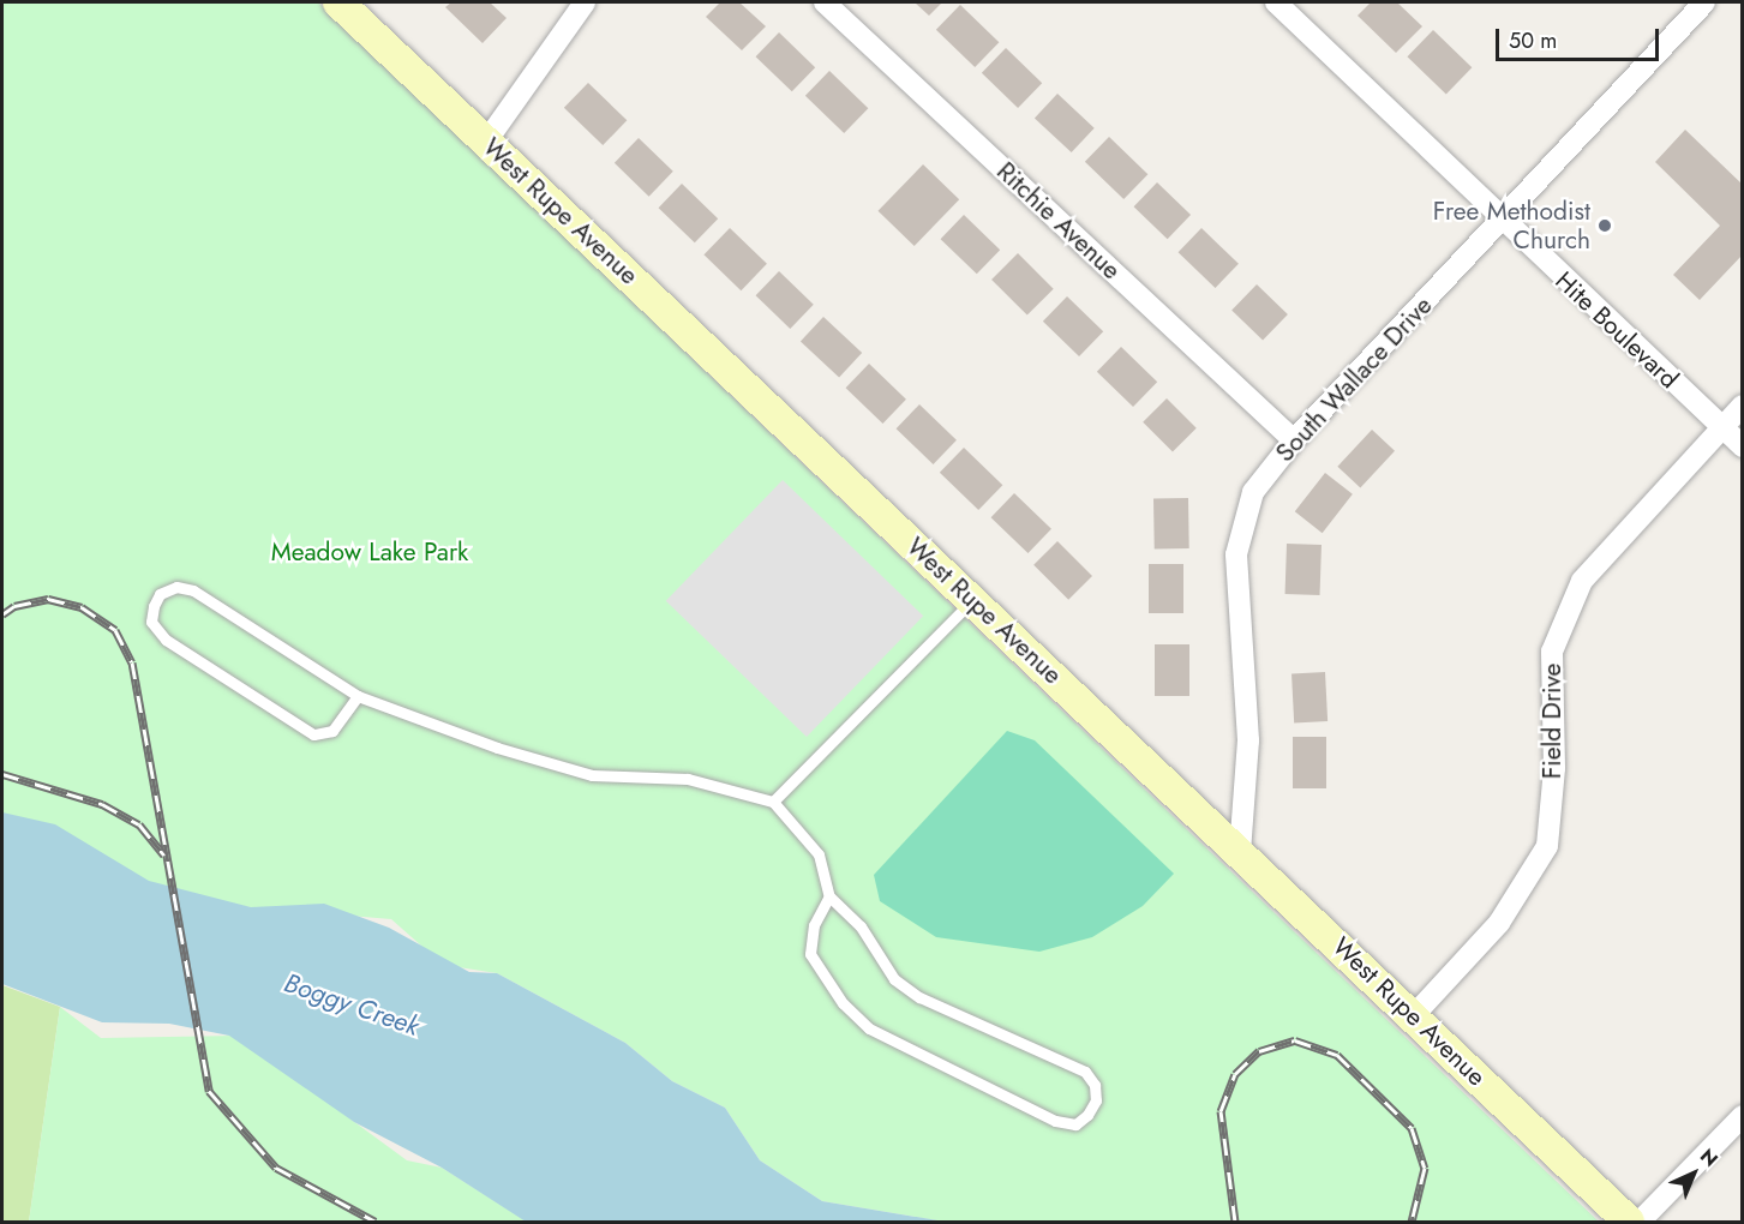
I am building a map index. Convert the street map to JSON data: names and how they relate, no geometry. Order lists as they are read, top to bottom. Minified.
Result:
{"streets":{"street":["West Rupe Avenue","Ritchie Avenue","Hite Boulevard","South Wallace Drive","Field Drive"]},"crossings":[["West Rupe Avenue","South Wallace Drive"],["West Rupe Avenue","Field Drive"],["Ritchie Avenue","South Wallace Drive"],["Hite Boulevard","South Wallace Drive"],["Hite Boulevard","Field Drive"]],"water":["Boggy Creek"],"parks":["Meadow Lake Park"],"places":["Free Methodist Church"],"scale_bar":"50 m","north":"top right"}
